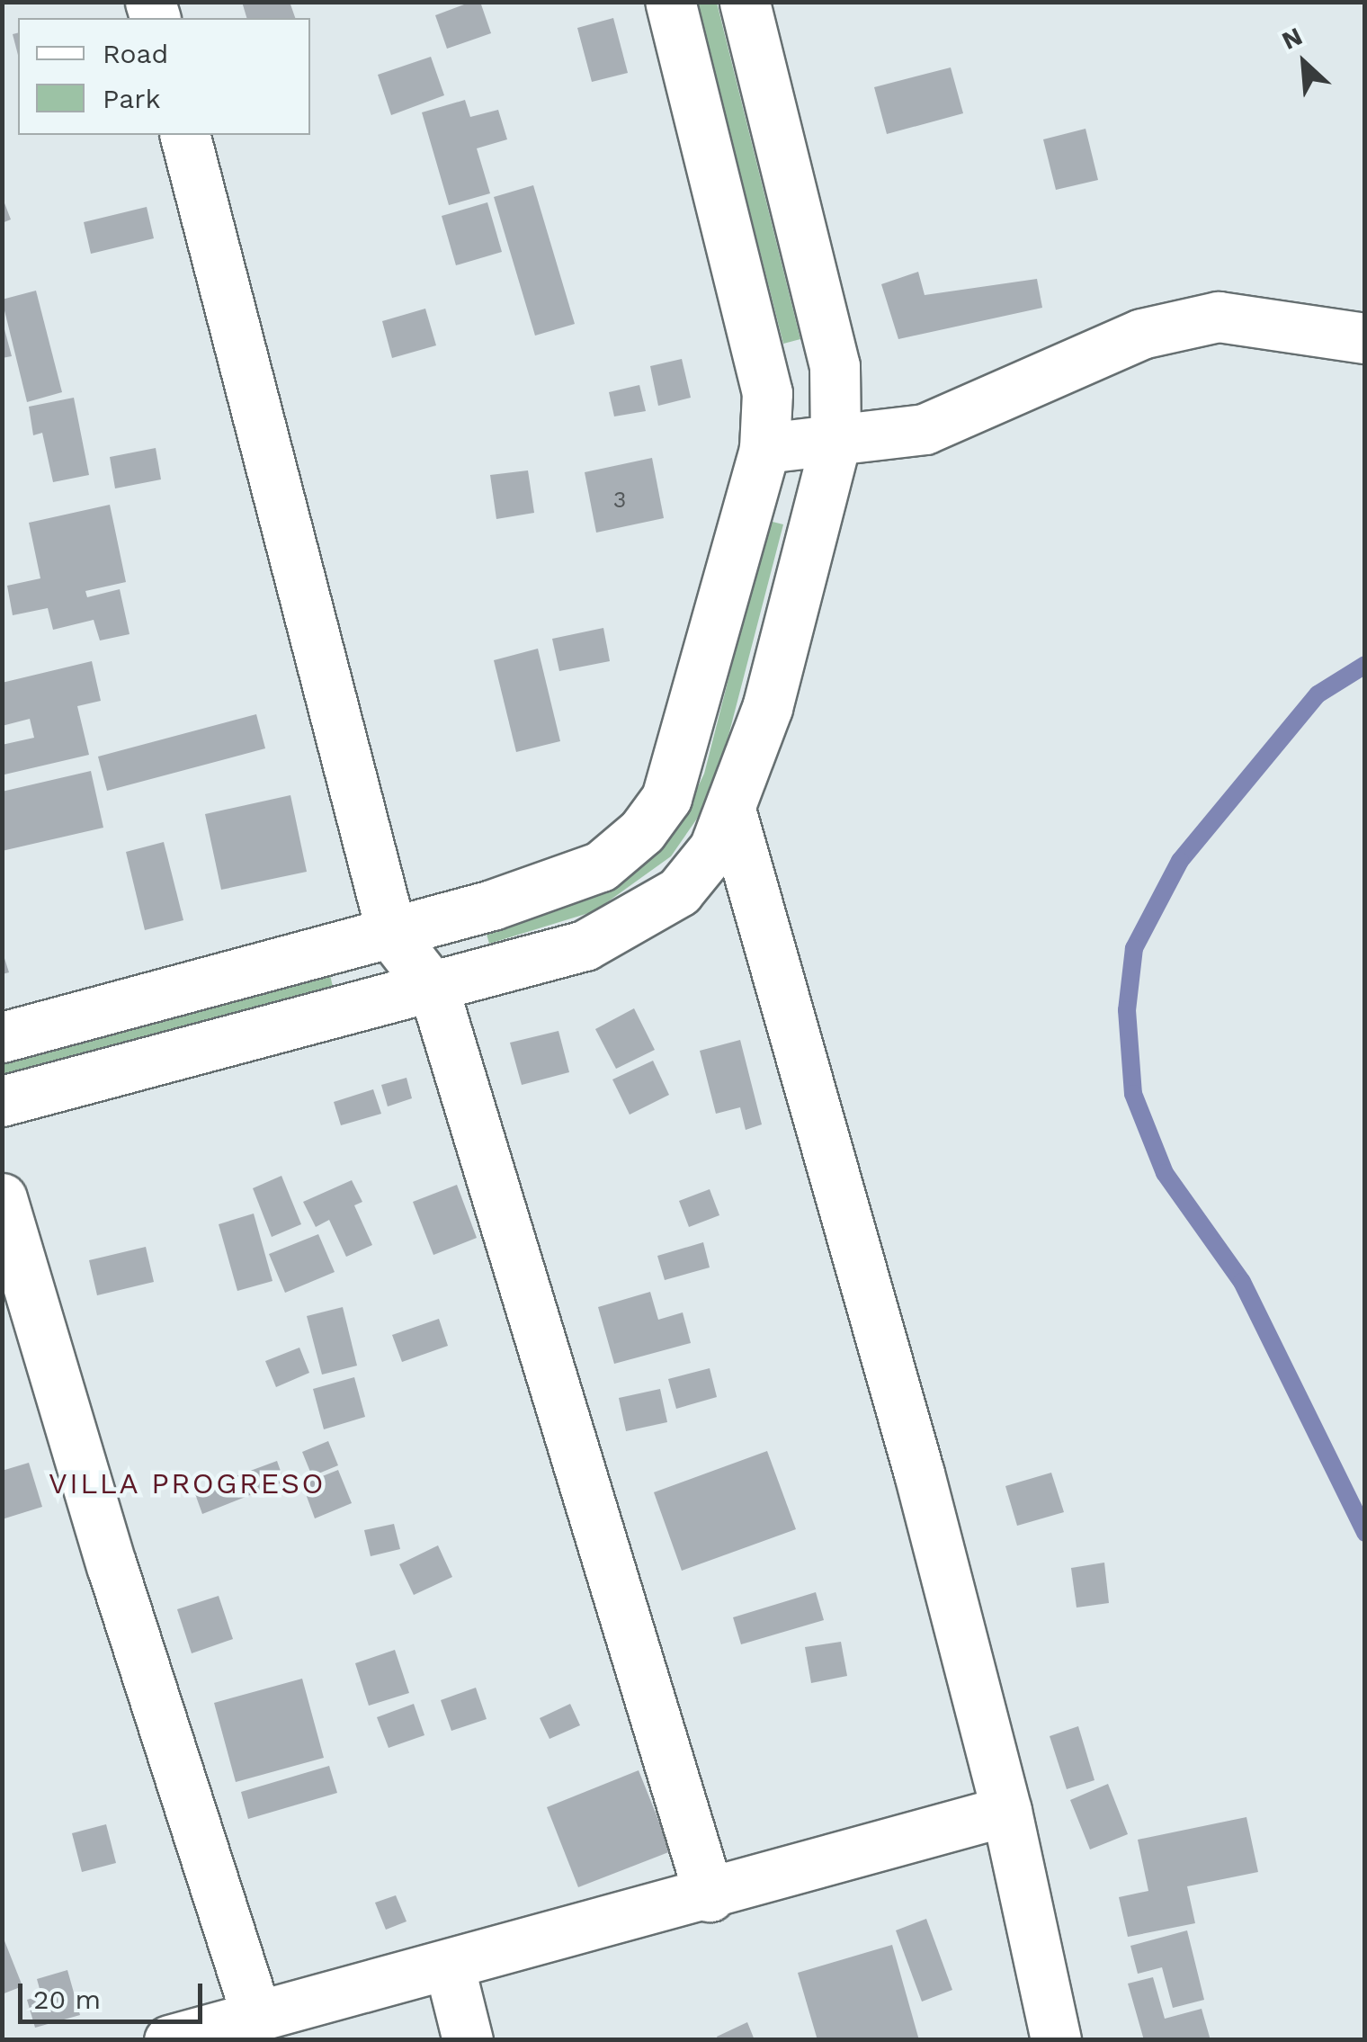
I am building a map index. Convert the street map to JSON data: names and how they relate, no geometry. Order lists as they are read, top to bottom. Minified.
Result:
{"districts":["VILLA PROGRESO"],"house_numbers":["3"],"legend":["Road","Park"],"scale_bar":"20 m","north":"top left"}
